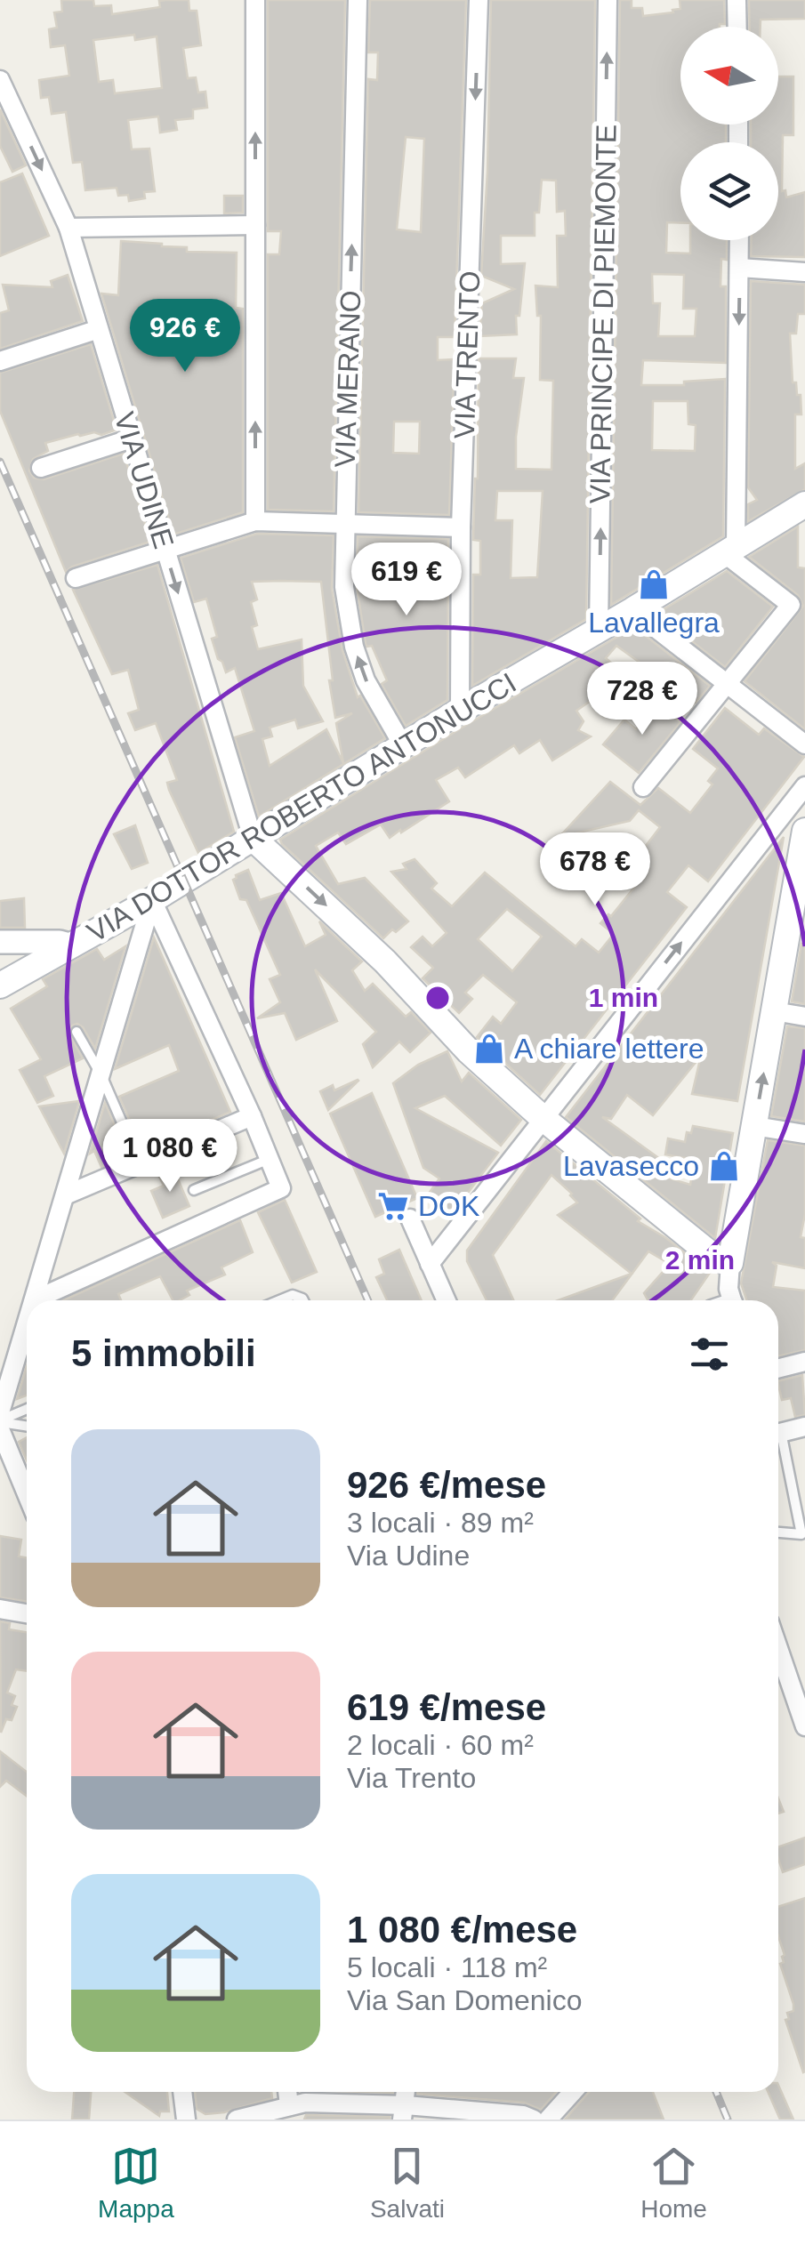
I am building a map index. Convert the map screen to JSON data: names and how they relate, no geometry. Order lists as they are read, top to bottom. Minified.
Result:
{"streets":{"main road":["VIA DOTTOR ROBERTO ANTONUCCI"],"street":["VIA PRINCIPE DI PIEMONTE","VIA TRENTO","VIA MERANO","VIA UDINE"]},"crossings":[["VIA PRINCIPE DI PIEMONTE","VIA DOTTOR ROBERTO ANTONUCCI"],["VIA TRENTO","VIA DOTTOR ROBERTO ANTONUCCI"],["VIA MERANO","VIA DOTTOR ROBERTO ANTONUCCI"],["VIA UDINE","VIA DOTTOR ROBERTO ANTONUCCI"]],"one_way":["VIA TRENTO","VIA UDINE"],"places":{"shop":["Lavallegra","A chiare lettere","Lavasecco"],"supermarket":["DOK"]},"north":"left","page":{"price":["926 €","619 €","728 €","678 €","1 080 €"],"heading":"5 immobili","list":[{"name":"926 €/mese","note":"3 locali · 89 m² · Via Udine"},{"name":"619 €/mese","note":"2 locali · 60 m² · Via Trento"},{"name":"1 080 €/mese","note":"5 locali · 118 m² · Via San Domenico"}],"tabs":["Mappa","Salvati","Home"]},"rings":["1 min","2 min"]}
